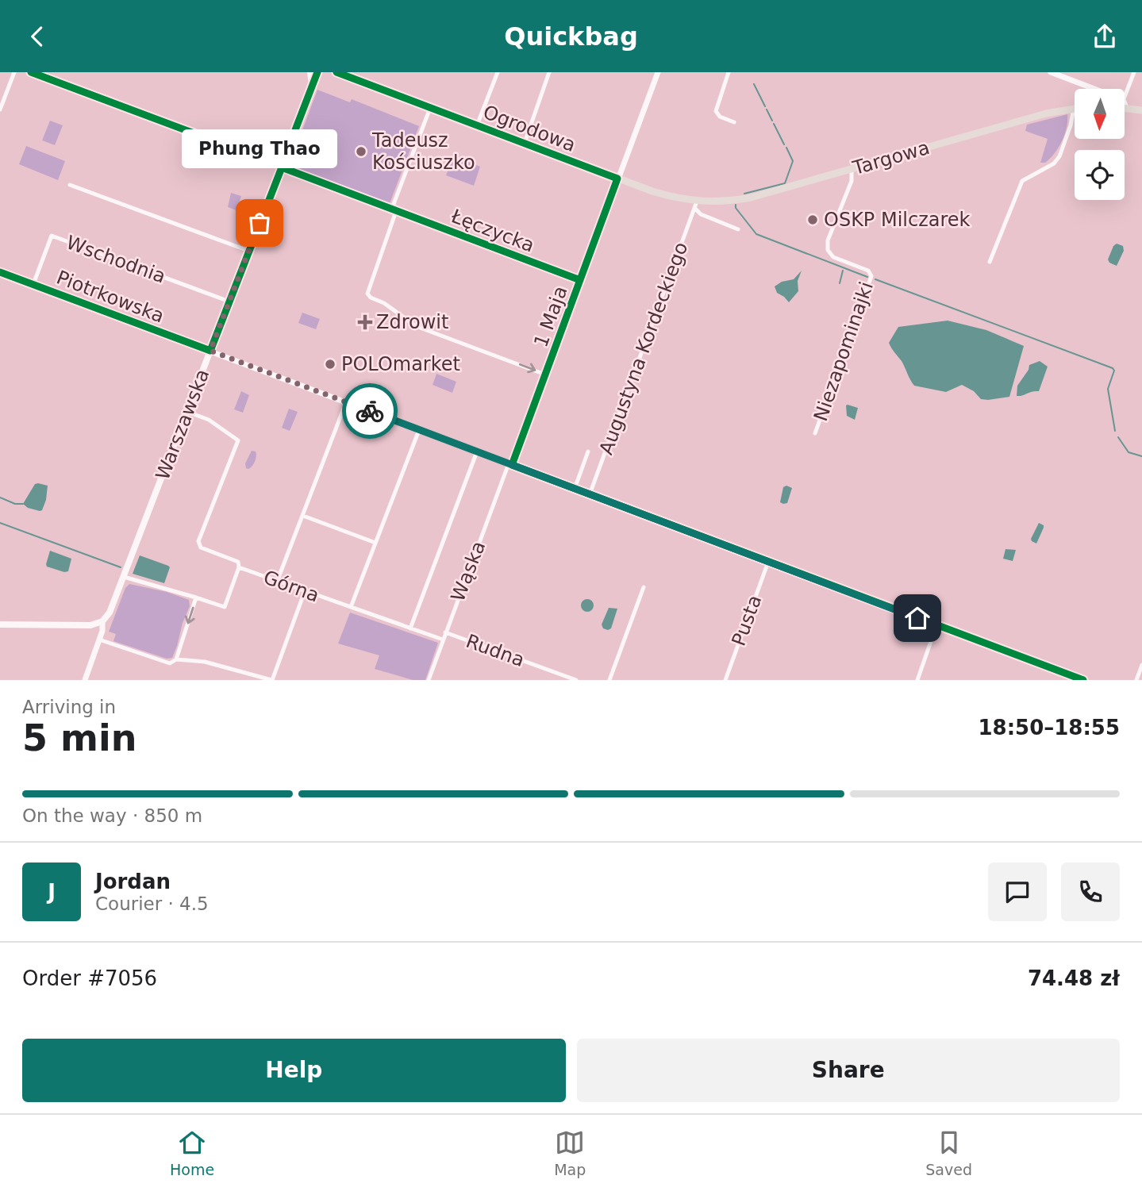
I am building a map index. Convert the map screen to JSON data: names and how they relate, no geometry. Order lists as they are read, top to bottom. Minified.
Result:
{"streets":{"main road":["Ogrodowa","Targowa","Warszawska"],"street":["Łęczycka","Wschodnia","Piotrkowska","1 Maja","Augustyna Kordeckiego","Niezapominajki","Wąska","Górna","Pusta","Rudna"]},"crossings":[["Ogrodowa","Targowa"],["Ogrodowa","1 Maja"],["Ogrodowa","Augustyna Kordeckiego"],["Targowa","Augustyna Kordeckiego"],["Targowa","Niezapominajki"],["Łęczycka","1 Maja"],["Łęczycka","Warszawska"],["Wschodnia","Piotrkowska"],["Wschodnia","Warszawska"],["Piotrkowska","1 Maja"],["Piotrkowska","Augustyna Kordeckiego"],["Piotrkowska","Warszawska"],["Piotrkowska","Wąska"],["Piotrkowska","Pusta"],["1 Maja","Wąska"],["Wąska","Rudna"],["Górna","Rudna"]],"places":{"other":["Tadeusz Kościuszko","OSKP Milczarek","Phung Thao","POLOmarket"],"health":["Zdrowit"]},"north":"bottom","page":{"header":"Quickbag","bubble":"Phung Thao","heading":["5 min","Arriving in","18:50–18:55"],"panel":["Jordan","Courier · 4.5","Order #7056","74.48 zł"],"bar":"On the way · 850 m","round":"J","buttons":["Help","Share"],"tabs":["Home","Map","Saved"]}}
